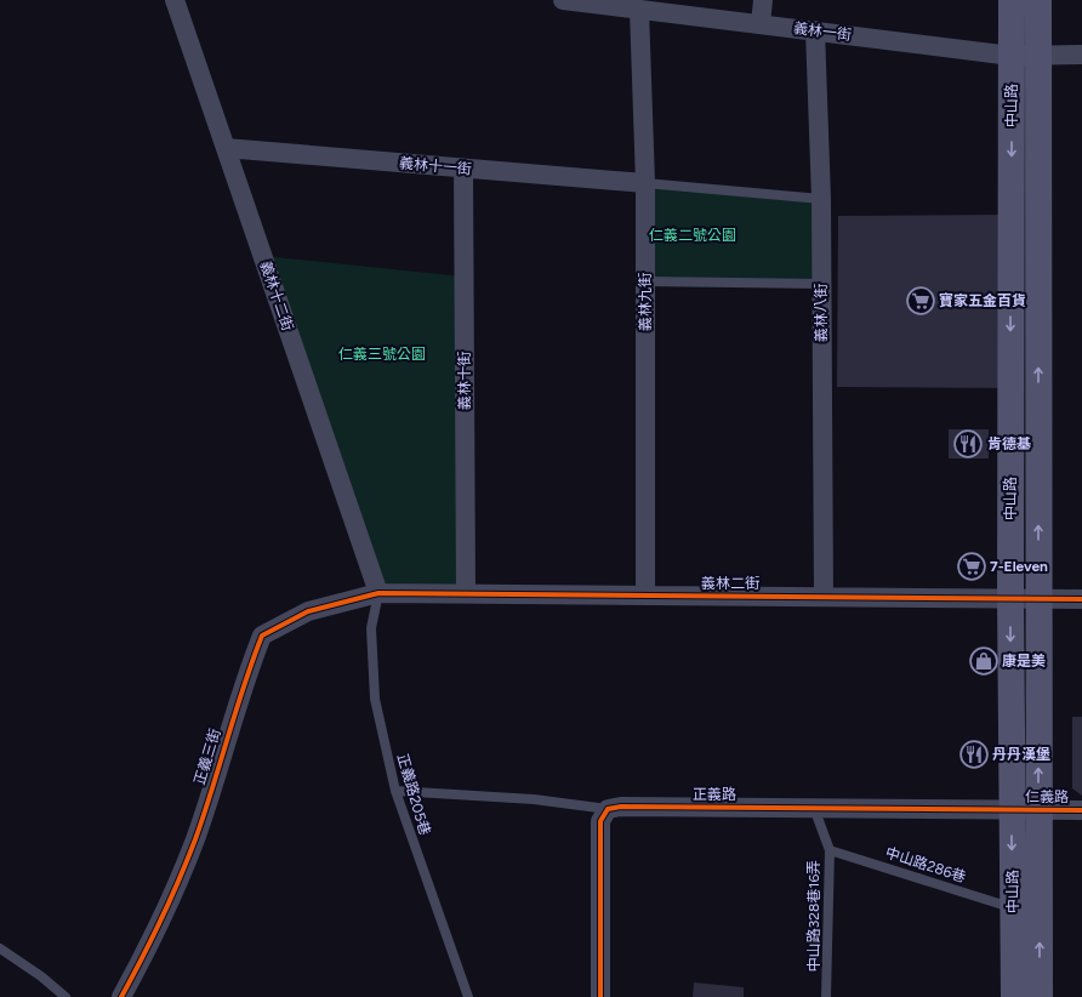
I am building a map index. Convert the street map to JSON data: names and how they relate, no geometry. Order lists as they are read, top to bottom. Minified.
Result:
{"streets":{"main road":["中山路"],"street":["義林一街","義林十一街","義林十二街","義林九街","義林八街","義林十街","義林二街","正義三街","正義路","仁義路"],"lane":["正義路205巷","中山路286巷","中山路328巷16弄"]},"crossings":[["義林一街","中山路"],["義林一街","義林九街"],["義林一街","義林八街"],["中山路","義林二街"],["中山路","正義路"],["中山路","仁義路"],["中山路","中山路286巷"],["義林十一街","義林十二街"],["義林十一街","義林九街"],["義林十一街","義林十街"],["義林十二街","義林二街"],["義林十二街","正義三街"],["義林十二街","正義路205巷"],["義林九街","義林二街"],["義林八街","義林二街"],["義林十街","義林二街"],["義林二街","正義三街"],["義林二街","正義路205巷"],["正義三街","正義路205巷"],["正義路","仁義路"],["正義路","中山路328巷16弄"],["中山路286巷","中山路328巷16弄"]],"parks":["仁義二號公園","仁義三號公園"],"places":{"supermarket":["寶家五金百貨","7-Eleven"],"restaurant":["肯德基","丹丹漢堡"],"shop":["康是美"]}}
